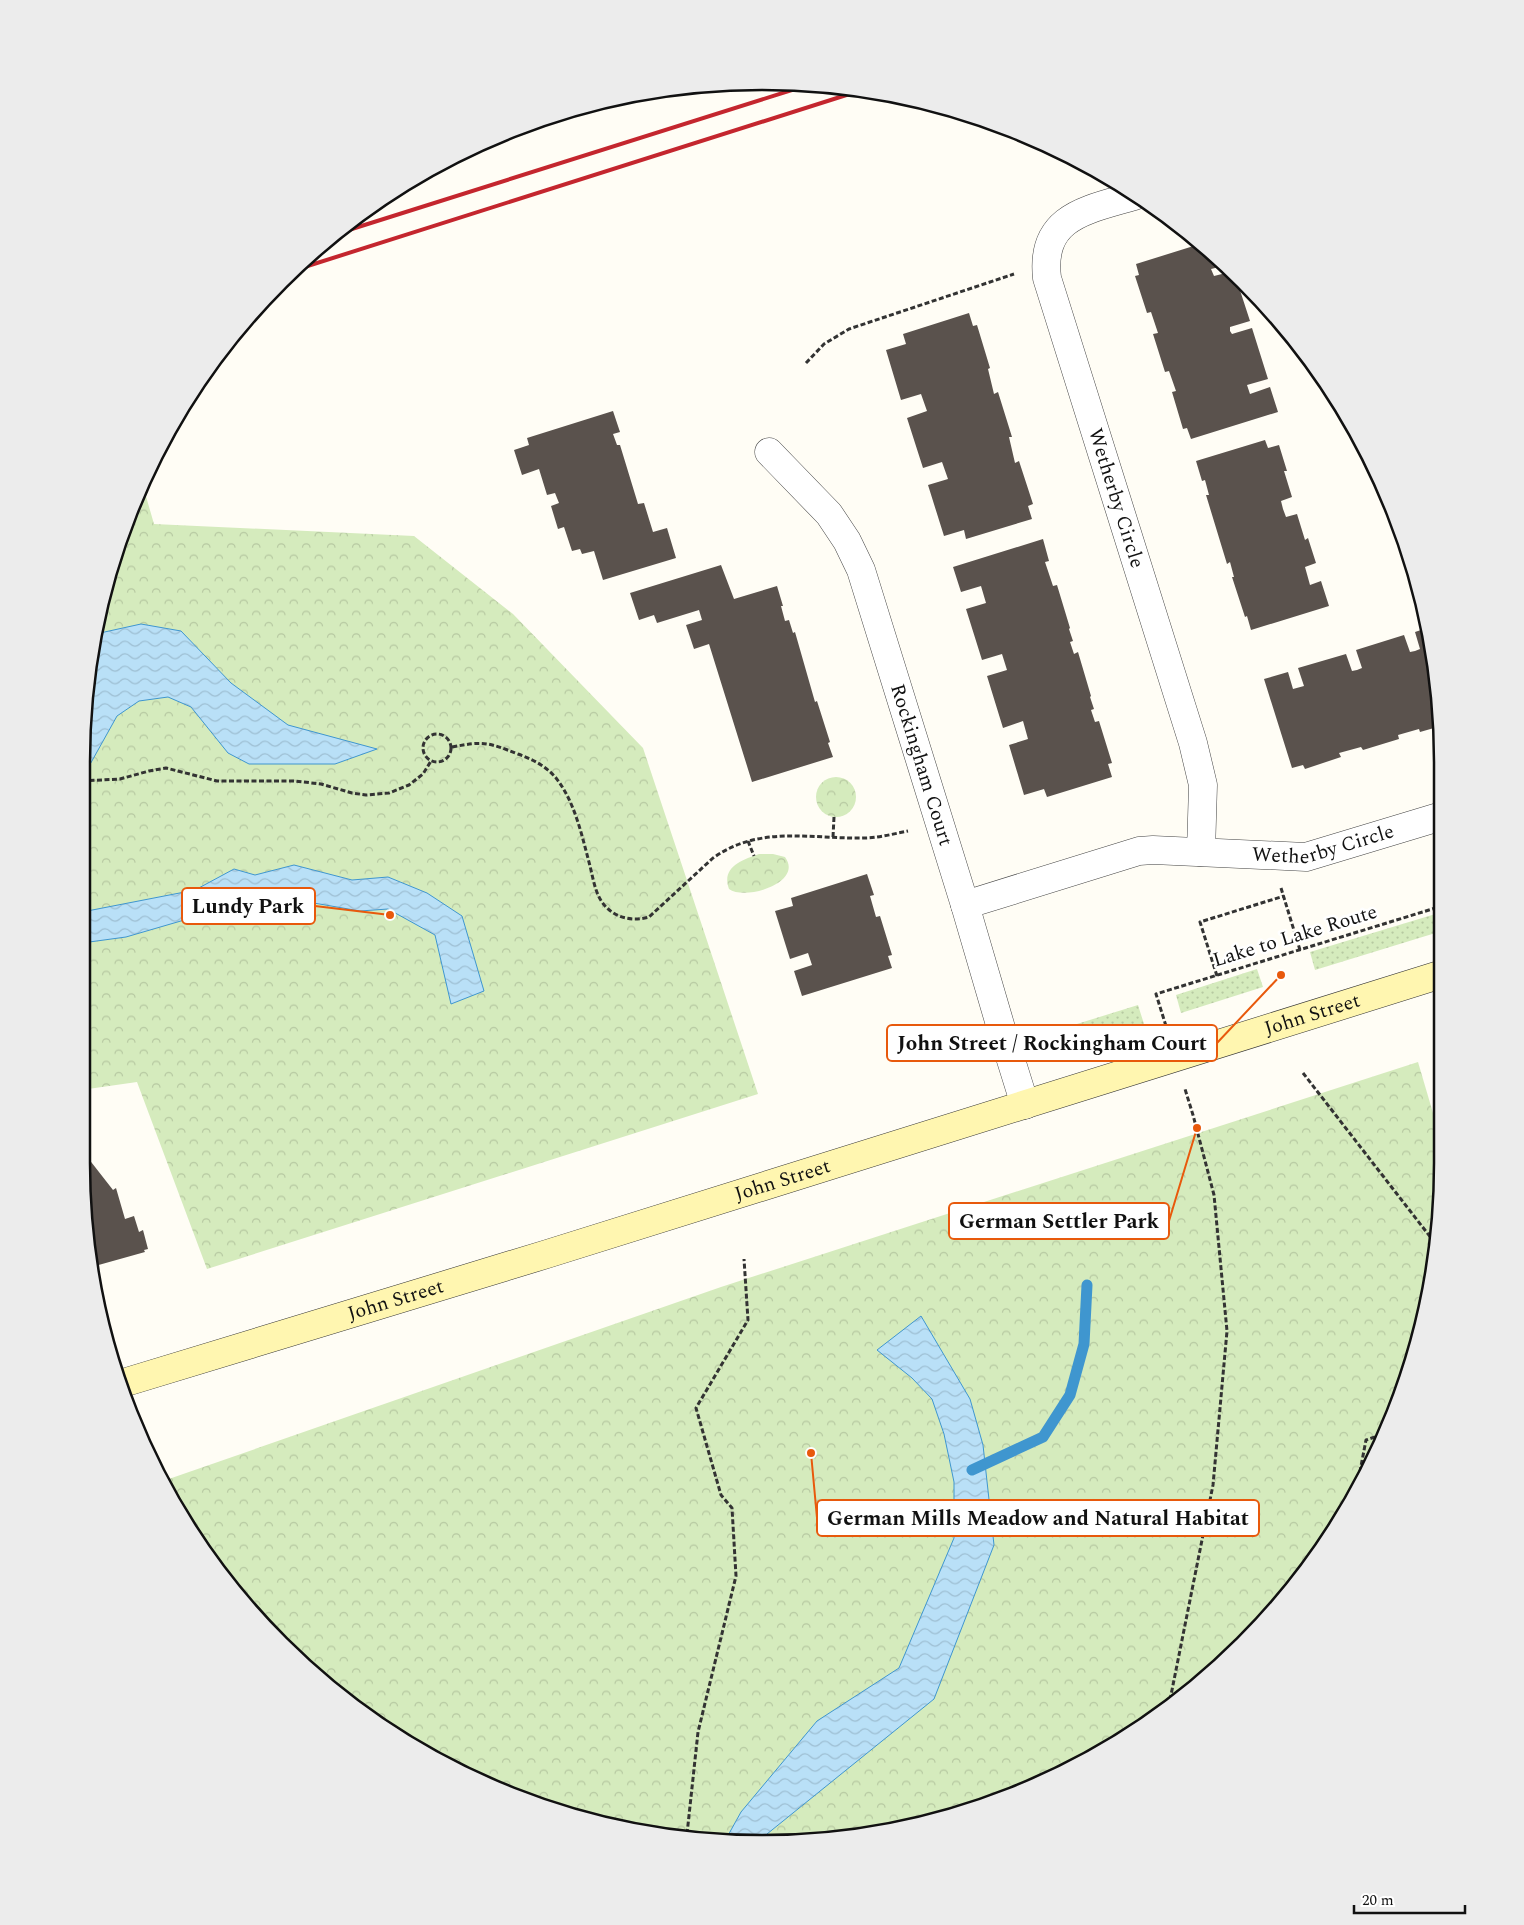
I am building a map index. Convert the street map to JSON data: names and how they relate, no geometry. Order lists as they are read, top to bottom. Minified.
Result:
{"streets":{"main road":["John Street"],"street":["Wetherby Circle","Rockingham Court"],"path":["Lake to Lake Route"]},"crossings":[["Wetherby Circle","Rockingham Court"],["Rockingham Court","John Street"]],"places":["Lundy Park","John Street / Rockingham Court","German Settler Park","German Mills Meadow and Natural Habitat"],"scale_bar":"20 m"}
